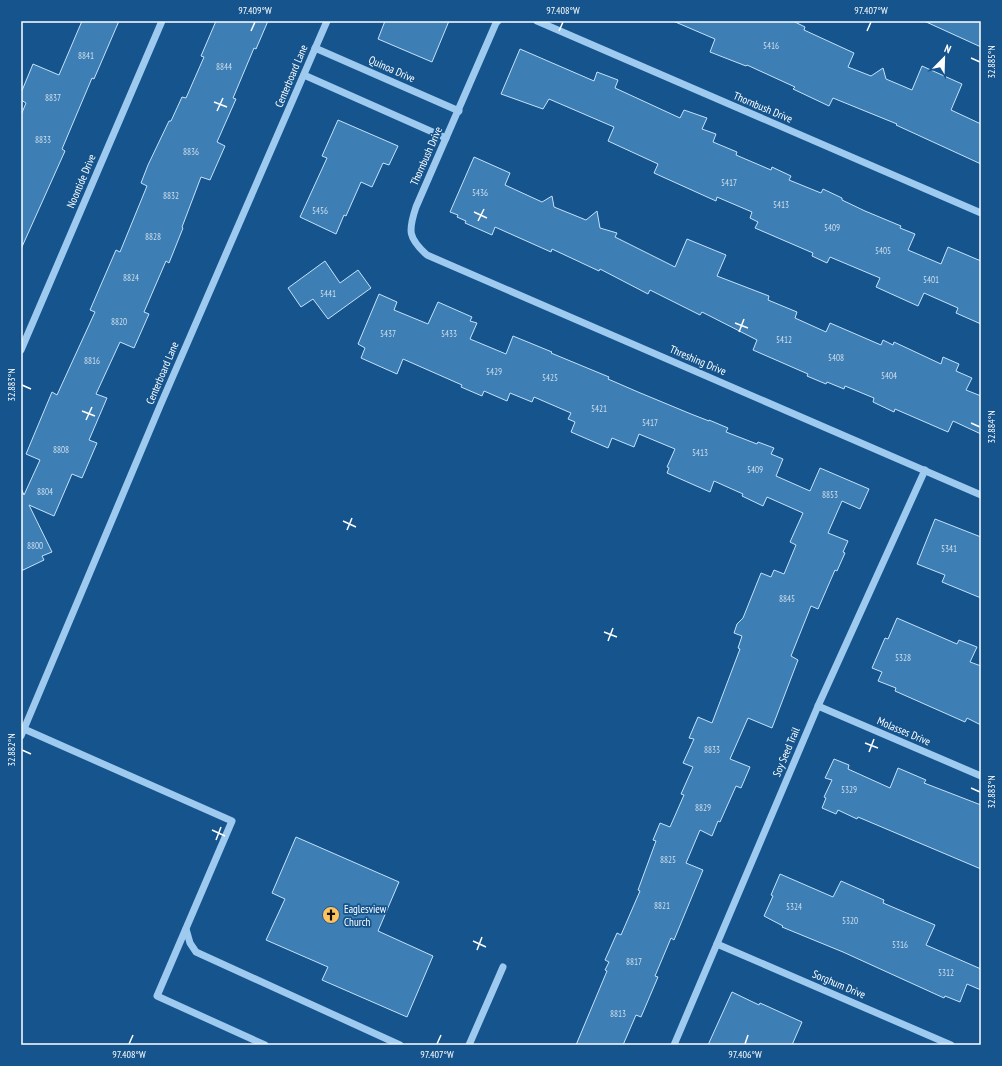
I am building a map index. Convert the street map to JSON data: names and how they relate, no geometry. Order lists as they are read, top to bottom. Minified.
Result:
{"streets":{"street":["Quinoa Drive","Centerboard Lane","Thornbush Drive","Noontide Drive","Threshing Drive","Molasses Drive","Soy Seed Trail","Sorghum Drive"]},"crossings":[["Quinoa Drive","Centerboard Lane"],["Quinoa Drive","Thornbush Drive"],["Thornbush Drive","Threshing Drive"],["Threshing Drive","Soy Seed Trail"],["Molasses Drive","Soy Seed Trail"],["Soy Seed Trail","Sorghum Drive"]],"places":{"church":["Eaglesview Church"]},"house_numbers":["5416","8841","8844","8837","8833","8836","5417","5436","8832","5413","5456","5409","8828","5405","8824","5401","5441","8820","5437","5433","5412","5408","8816","5429","5404","5425","5421","5417","8808","5413","5409","8804","8853","8800","5341","8845","5328","8833","5329","8829","8825","8821","5324","5320","5316","8817","5312","8813"],"north":"top right","coordinates":["97.409°W","97.408°W","97.407°W","32.885°N","32.883°N","32.884°N","32.882°N","97.406°W"]}
